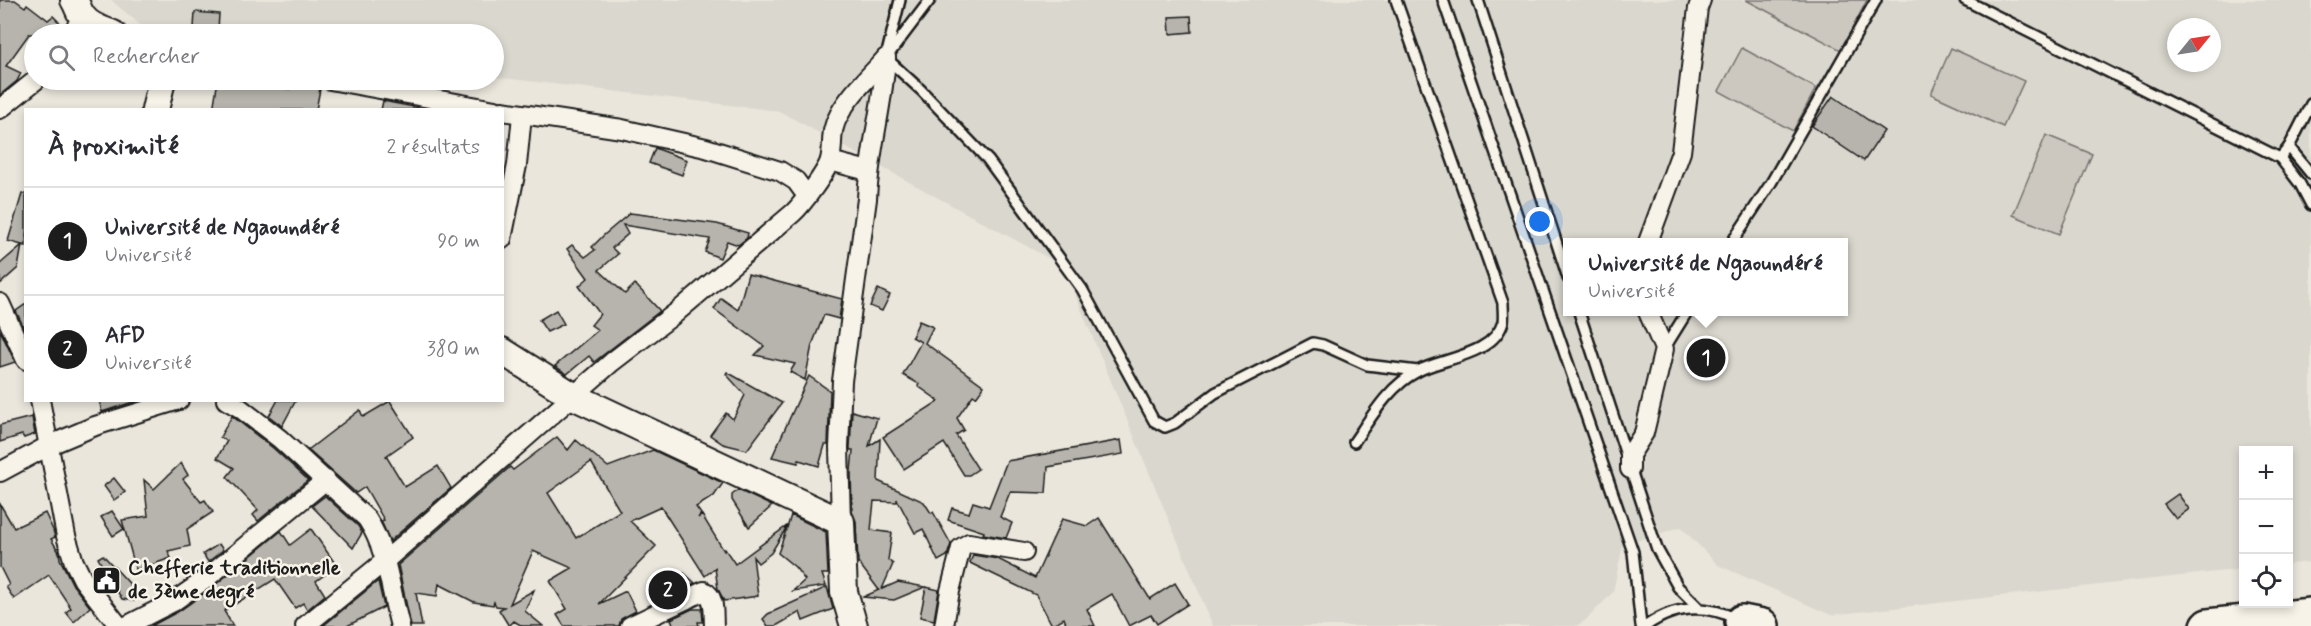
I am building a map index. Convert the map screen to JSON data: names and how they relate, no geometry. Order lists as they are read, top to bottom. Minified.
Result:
{"places":{"public building":["Chefferie traditionnelle de 3ème degré"]},"north":"top right","page":{"search":"Rechercher","heading":["À proximité","2 résultats"],"list":[{"mark":"1","name":"Université de Ngaoundéré","note":"Université","value":"90 m"},{"mark":"2","name":"AFD","note":"Université","value":"380 m"}],"popup":["Université de Ngaoundéré","Université"],"pins":["1","2"],"map_buttons":["+","−"]}}
